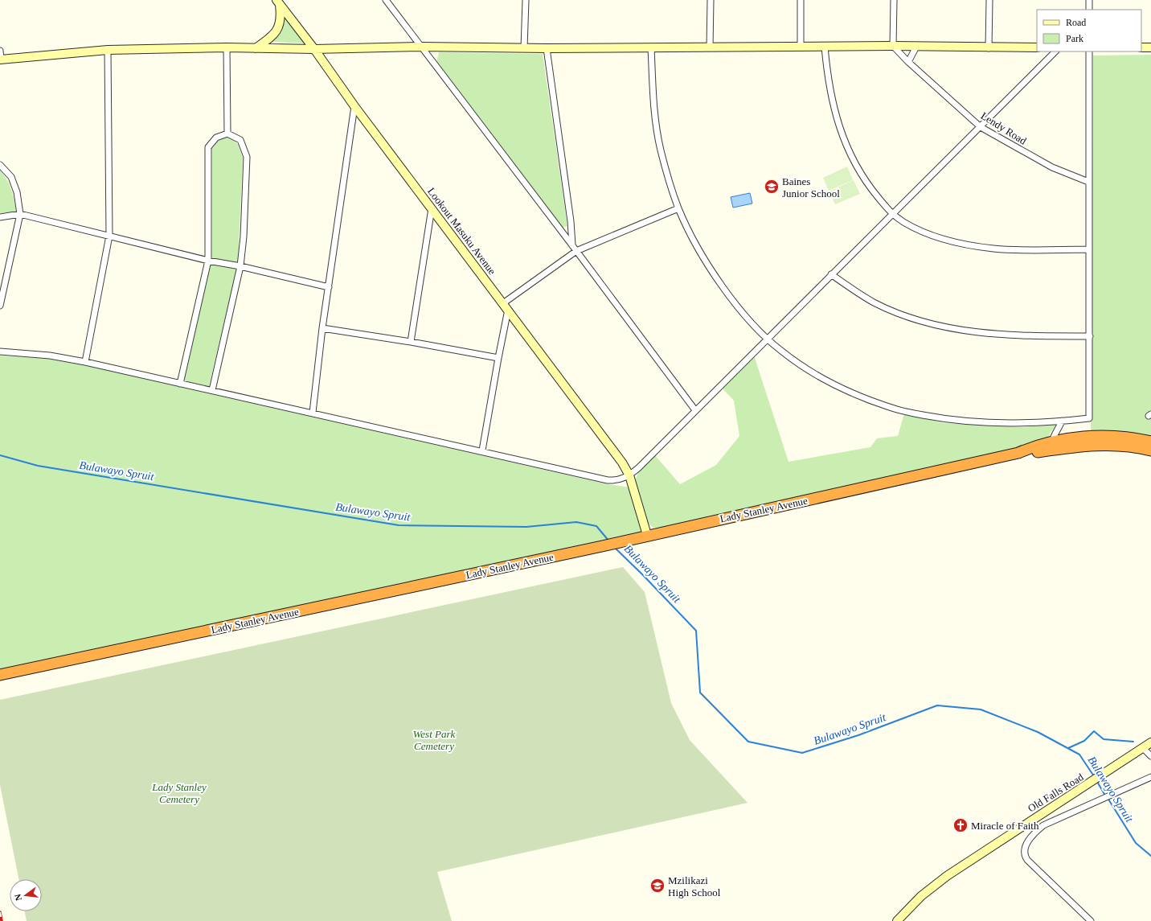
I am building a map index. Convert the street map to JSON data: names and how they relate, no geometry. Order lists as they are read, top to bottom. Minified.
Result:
{"streets":{"highway":["Lady Stanley Avenue"],"street":["Lendy Road","Lookout Masuku Avenue","Old Falls Road"]},"crossings":[["Lookout Masuku Avenue","Lady Stanley Avenue"]],"water":["Bulawayo Spruit"],"parks":["West Park Cemetery","Lady Stanley Cemetery"],"places":{"school or university":["Baines Junior School","Mzilikazi High School"],"church":["Miracle of Faith"]},"legend":["Road","Park"],"north":"left"}
